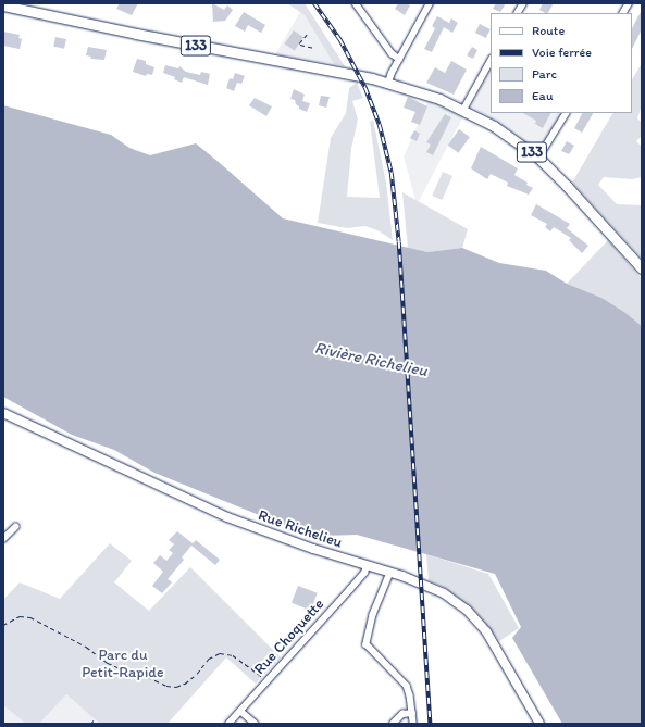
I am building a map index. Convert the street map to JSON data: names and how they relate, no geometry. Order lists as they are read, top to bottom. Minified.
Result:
{"streets":{"main road":["133","Rue Richelieu"],"street":["Rue Choquette"]},"crossings":[["Rue Richelieu","Rue Choquette"]],"water":["Rivière Richelieu"],"parks":["Parc du Petit-Rapide"],"legend":["Route","Voie ferrée","Parc","Eau"]}
